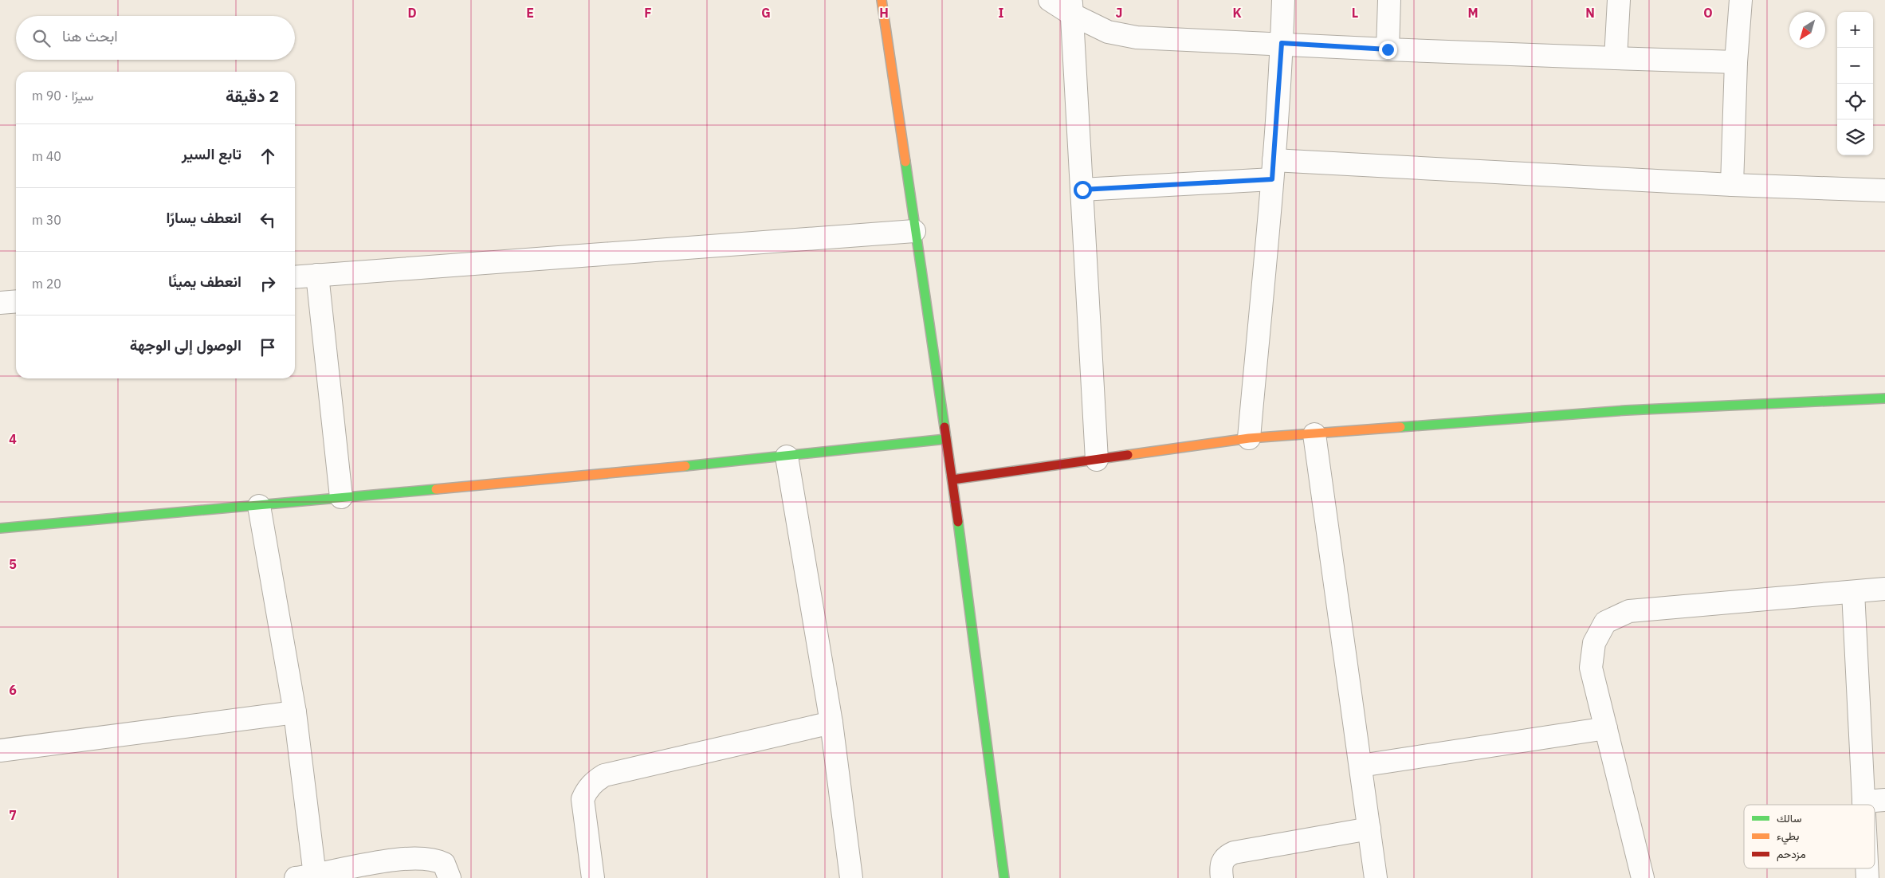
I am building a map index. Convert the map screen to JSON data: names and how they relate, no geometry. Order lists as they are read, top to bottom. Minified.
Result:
{"legend":["سالك","بطيء","مزدحم"],"north":"bottom left","page":{"map_buttons":["+","−"],"search":"ابحث هنا","heading":["2 دقيقة","سيرًا · 90 m"],"list":[["تابع السير","40 m"],["انعطف يسارًا","30 m"],["انعطف يمينًا","20 m"],"الوصول إلى الوجهة"]},"grid":{"columns":["D","E","F","G","H","I","J","K","L","M","N","O"],"rows":["4","5","6","7"]}}
